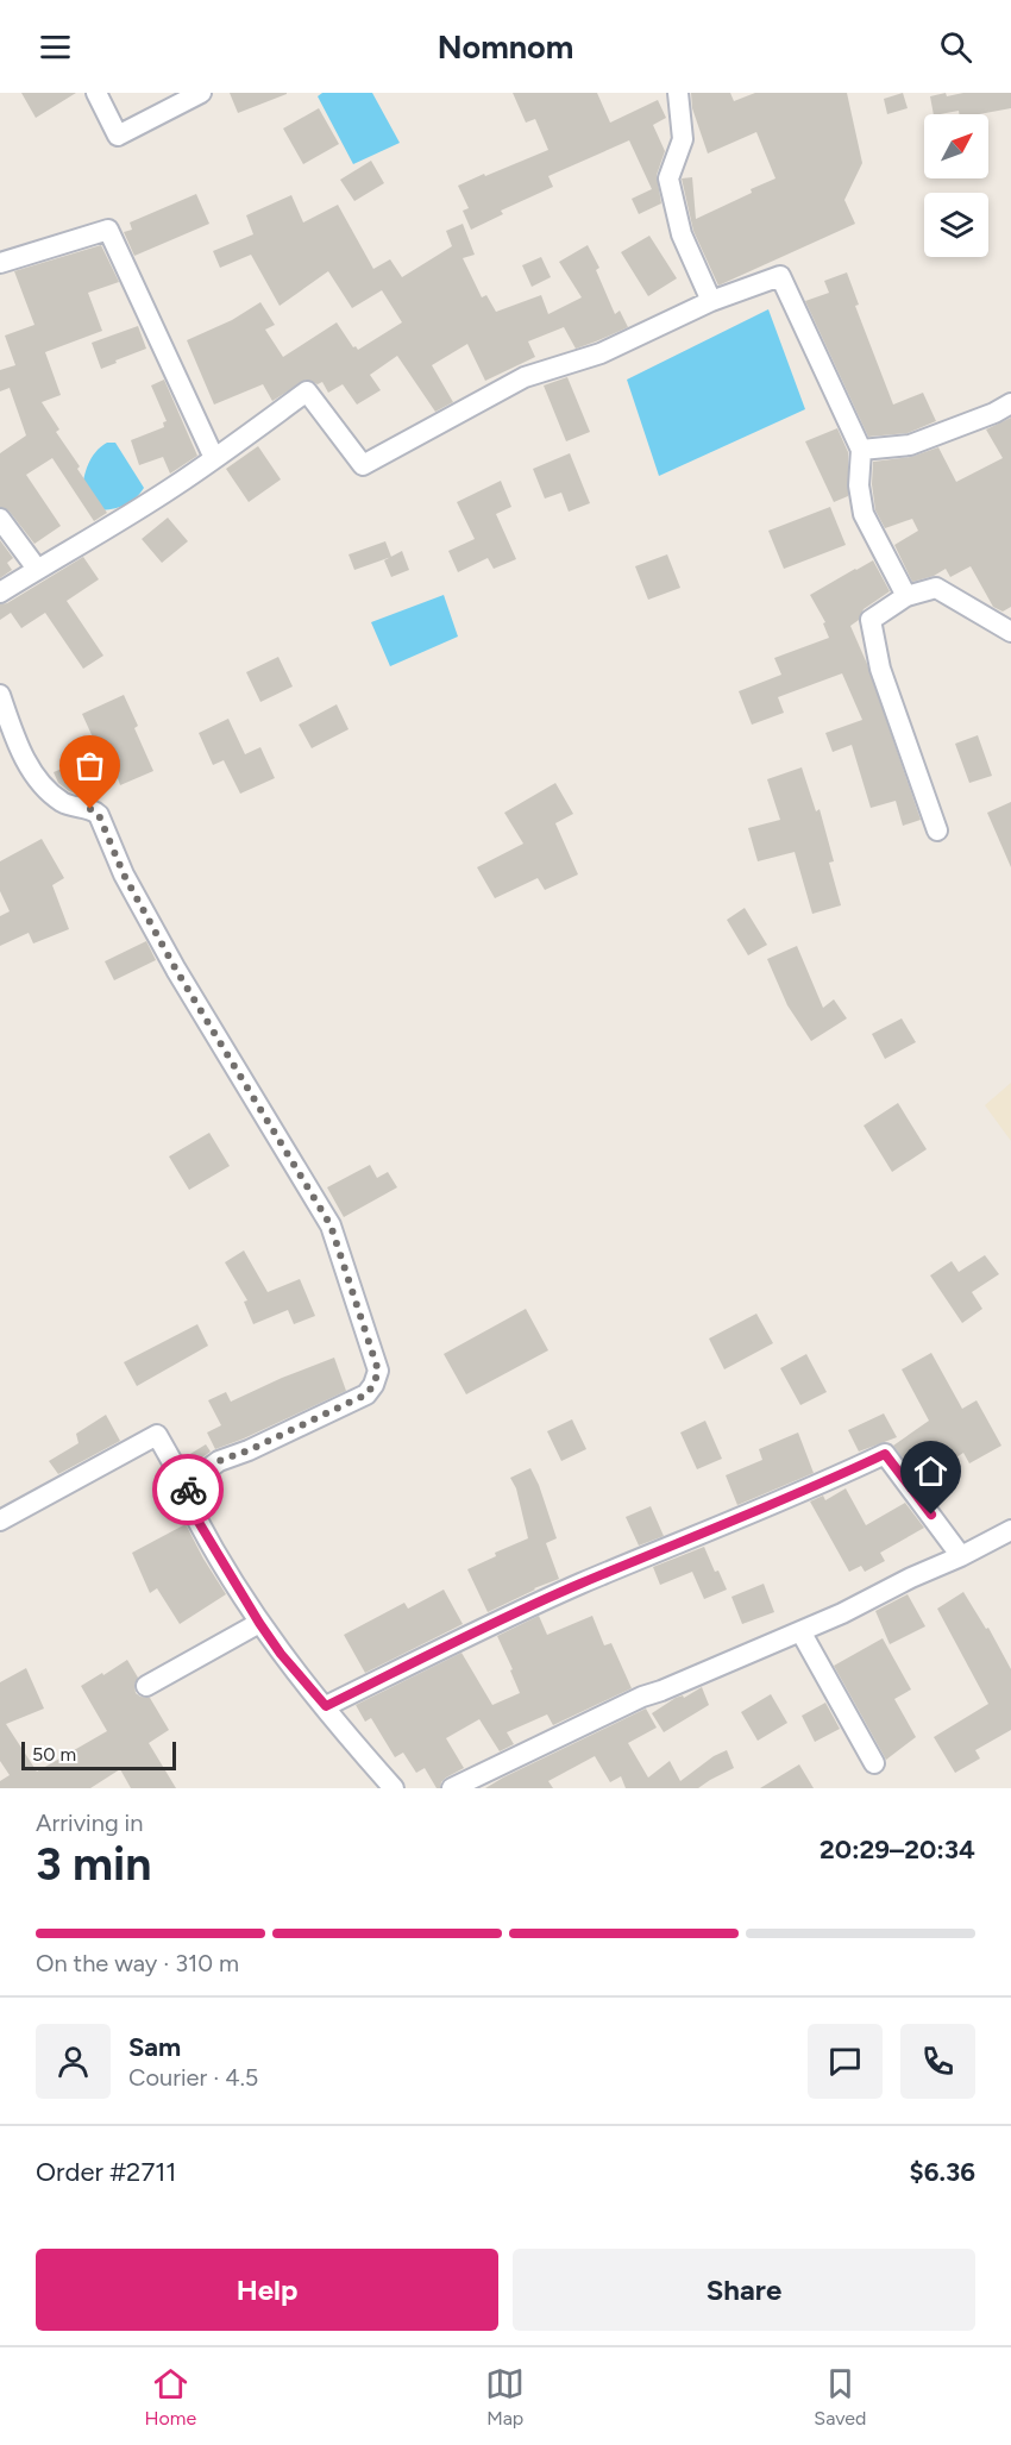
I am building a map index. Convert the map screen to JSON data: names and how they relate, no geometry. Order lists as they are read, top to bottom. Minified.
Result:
{"scale_bar":"50 m","north":"top right","page":{"header":"Nomnom","scale":"50 m","heading":["3 min","Arriving in","20:29–20:34"],"panel":["Sam","Courier · 4.5","Order #2711","$6.36"],"bar":"On the way · 310 m","buttons":["Help","Share"],"tabs":["Home","Map","Saved"]}}
